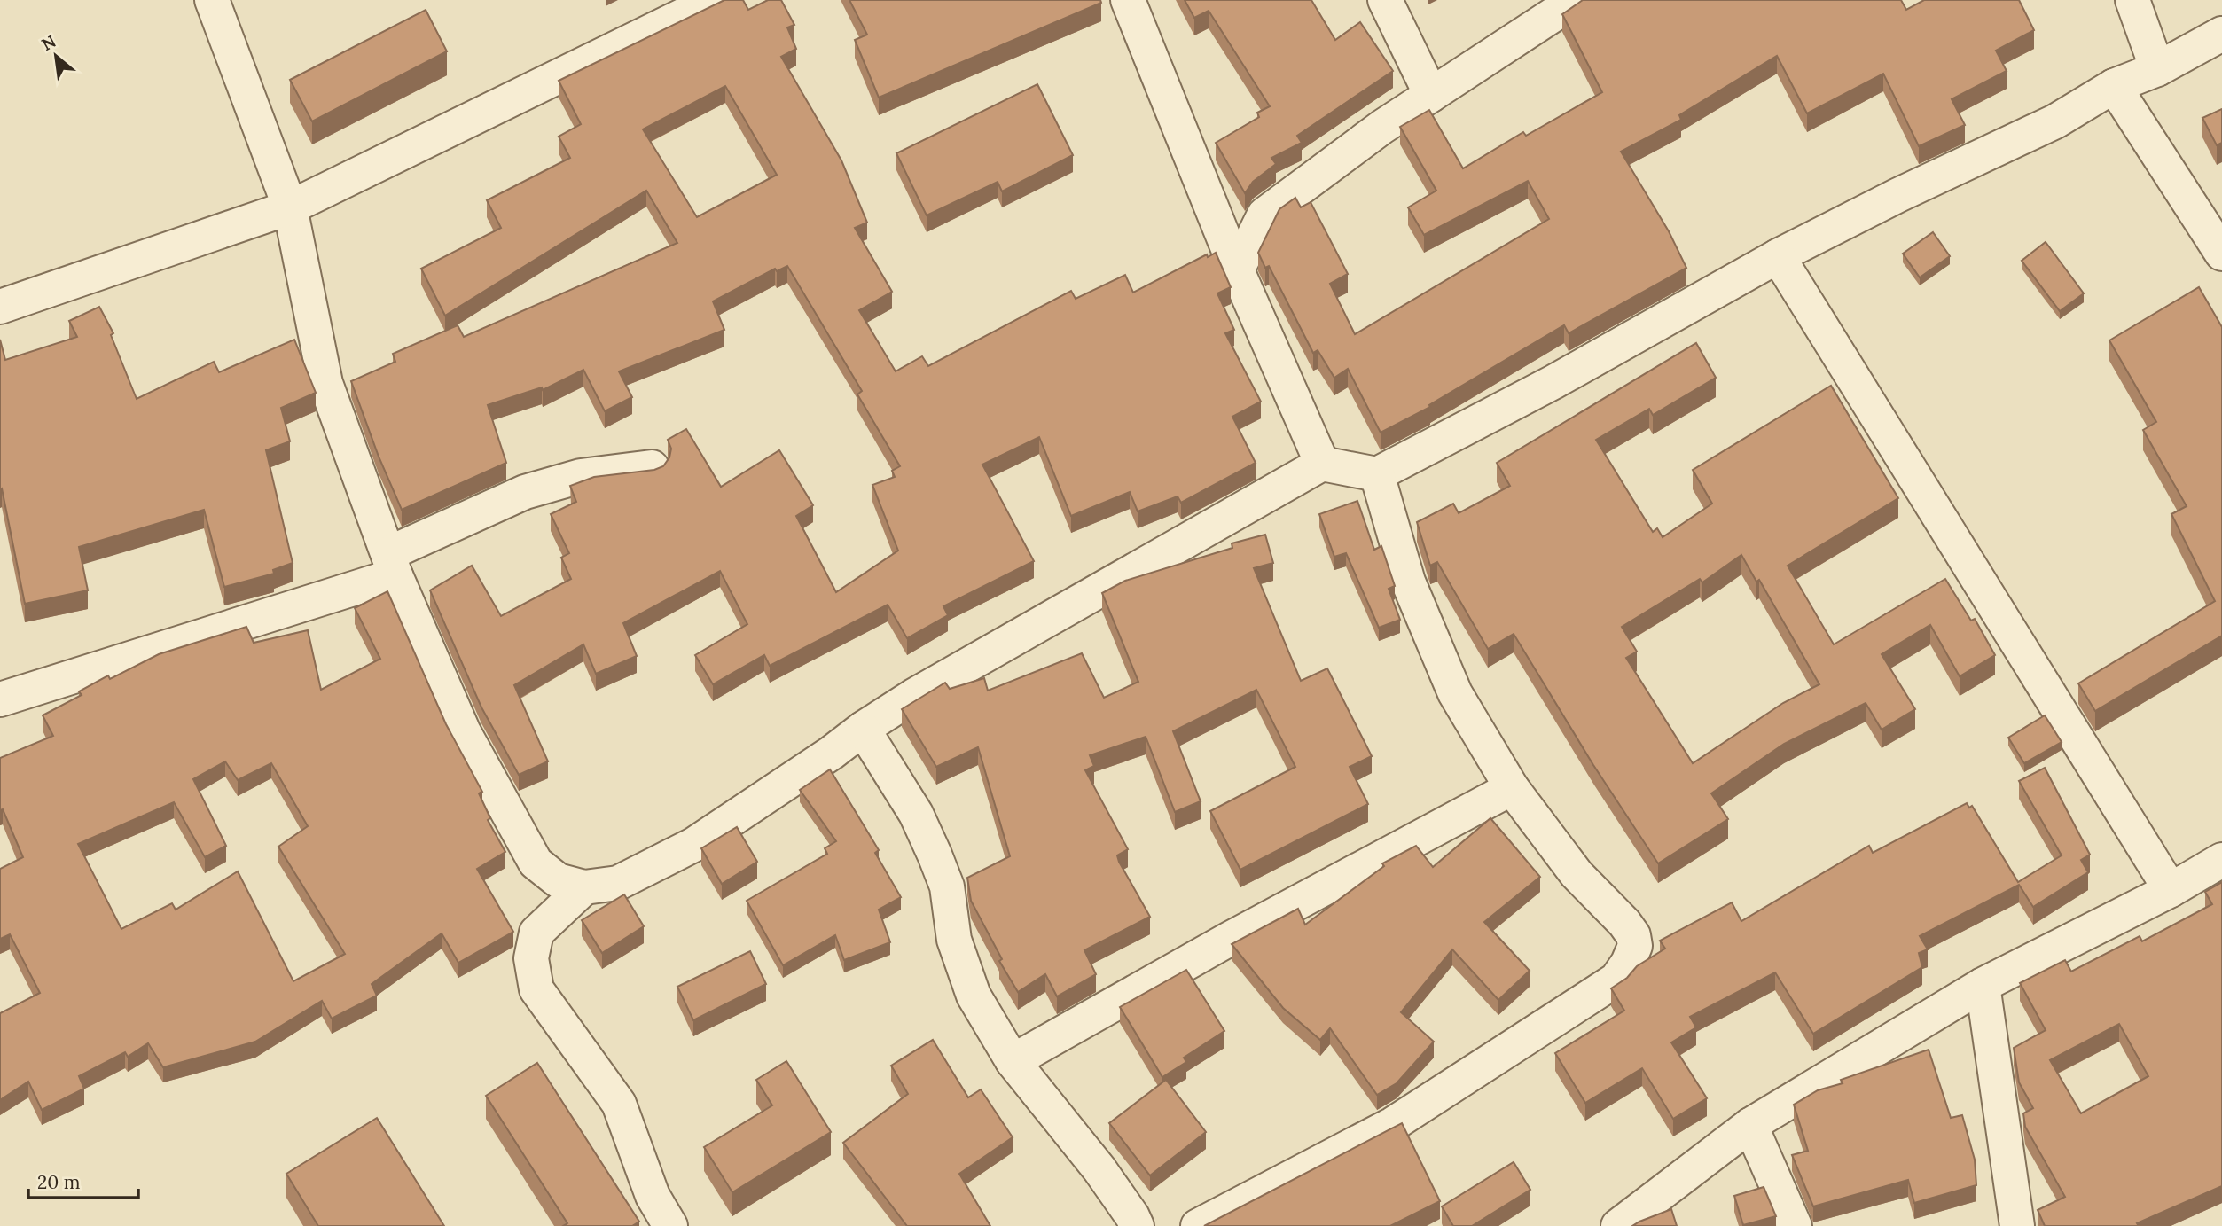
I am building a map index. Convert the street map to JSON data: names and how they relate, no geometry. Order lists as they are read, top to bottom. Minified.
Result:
{"scale_bar":"20 m","north":"top left"}
